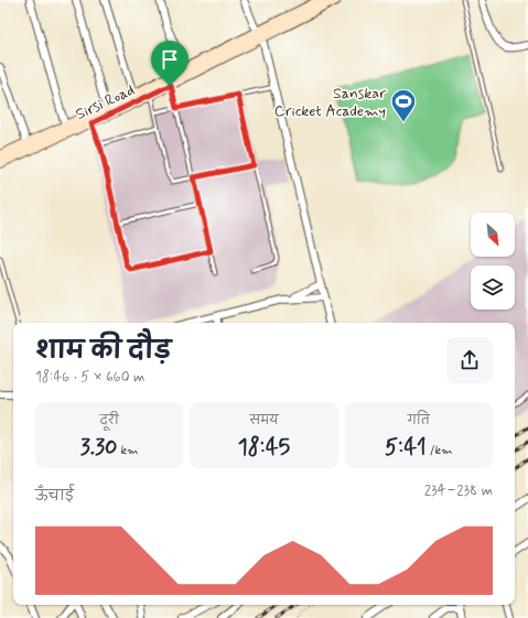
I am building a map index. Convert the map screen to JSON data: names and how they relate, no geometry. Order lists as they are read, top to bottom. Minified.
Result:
{"streets":{"main road":["Sirsi Road"]},"places":{"sports":["Sanskar Cricket Academy"]},"north":"bottom right","page":{"heading":["शाम की दौड़","18:46 · 5 × 660 m"],"stats":[["दूरी","3.30 km"],["समय","18:45"],["गति","5:41 /km"]],"chart":["ऊँचाई","234–238 m"]}}
